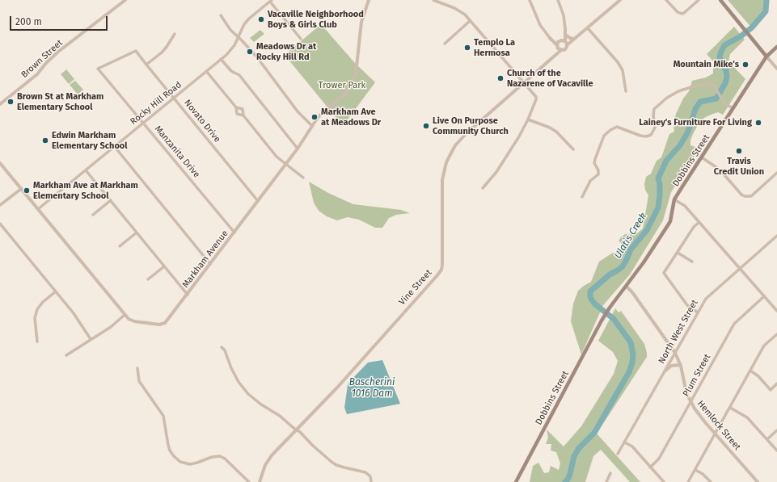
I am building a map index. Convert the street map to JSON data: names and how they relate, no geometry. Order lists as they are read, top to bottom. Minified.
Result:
{"streets":{"main road":["Dobbins Street"],"street":["Brown Street","Rocky Hill Road","Novato Drive","Manzanita Drive","Markham Avenue","Vine Street","North West Street","Plum Street","Hemlock Street"]},"crossings":[["Rocky Hill Road","Novato Drive"],["Rocky Hill Road","Manzanita Drive"],["Rocky Hill Road","Markham Avenue"],["Novato Drive","Manzanita Drive"],["Novato Drive","Markham Avenue"],["Manzanita Drive","Markham Avenue"],["Dobbins Street","Hemlock Street"],["North West Street","Hemlock Street"],["Plum Street","Hemlock Street"]],"water":["Ulatis Creek","Bascherini 1016 Dam"],"parks":["Trower Park"],"places":["Vacaville Neighborhood Boys & Girls Club","Templo La Hermosa","Meadows Dr at Rocky Hill Rd","Mountain Mike's","Church of the Nazarene of Vacaville","Brown St at Markham Elementary School","Markham Ave at Meadows Dr","Lainey's Furniture For Living","Live On Purpose Community Church","Edwin Markham Elementary School","Travis Credit Union","Markham Ave at Markham Elementary School"],"scale_bar":"200 m"}
